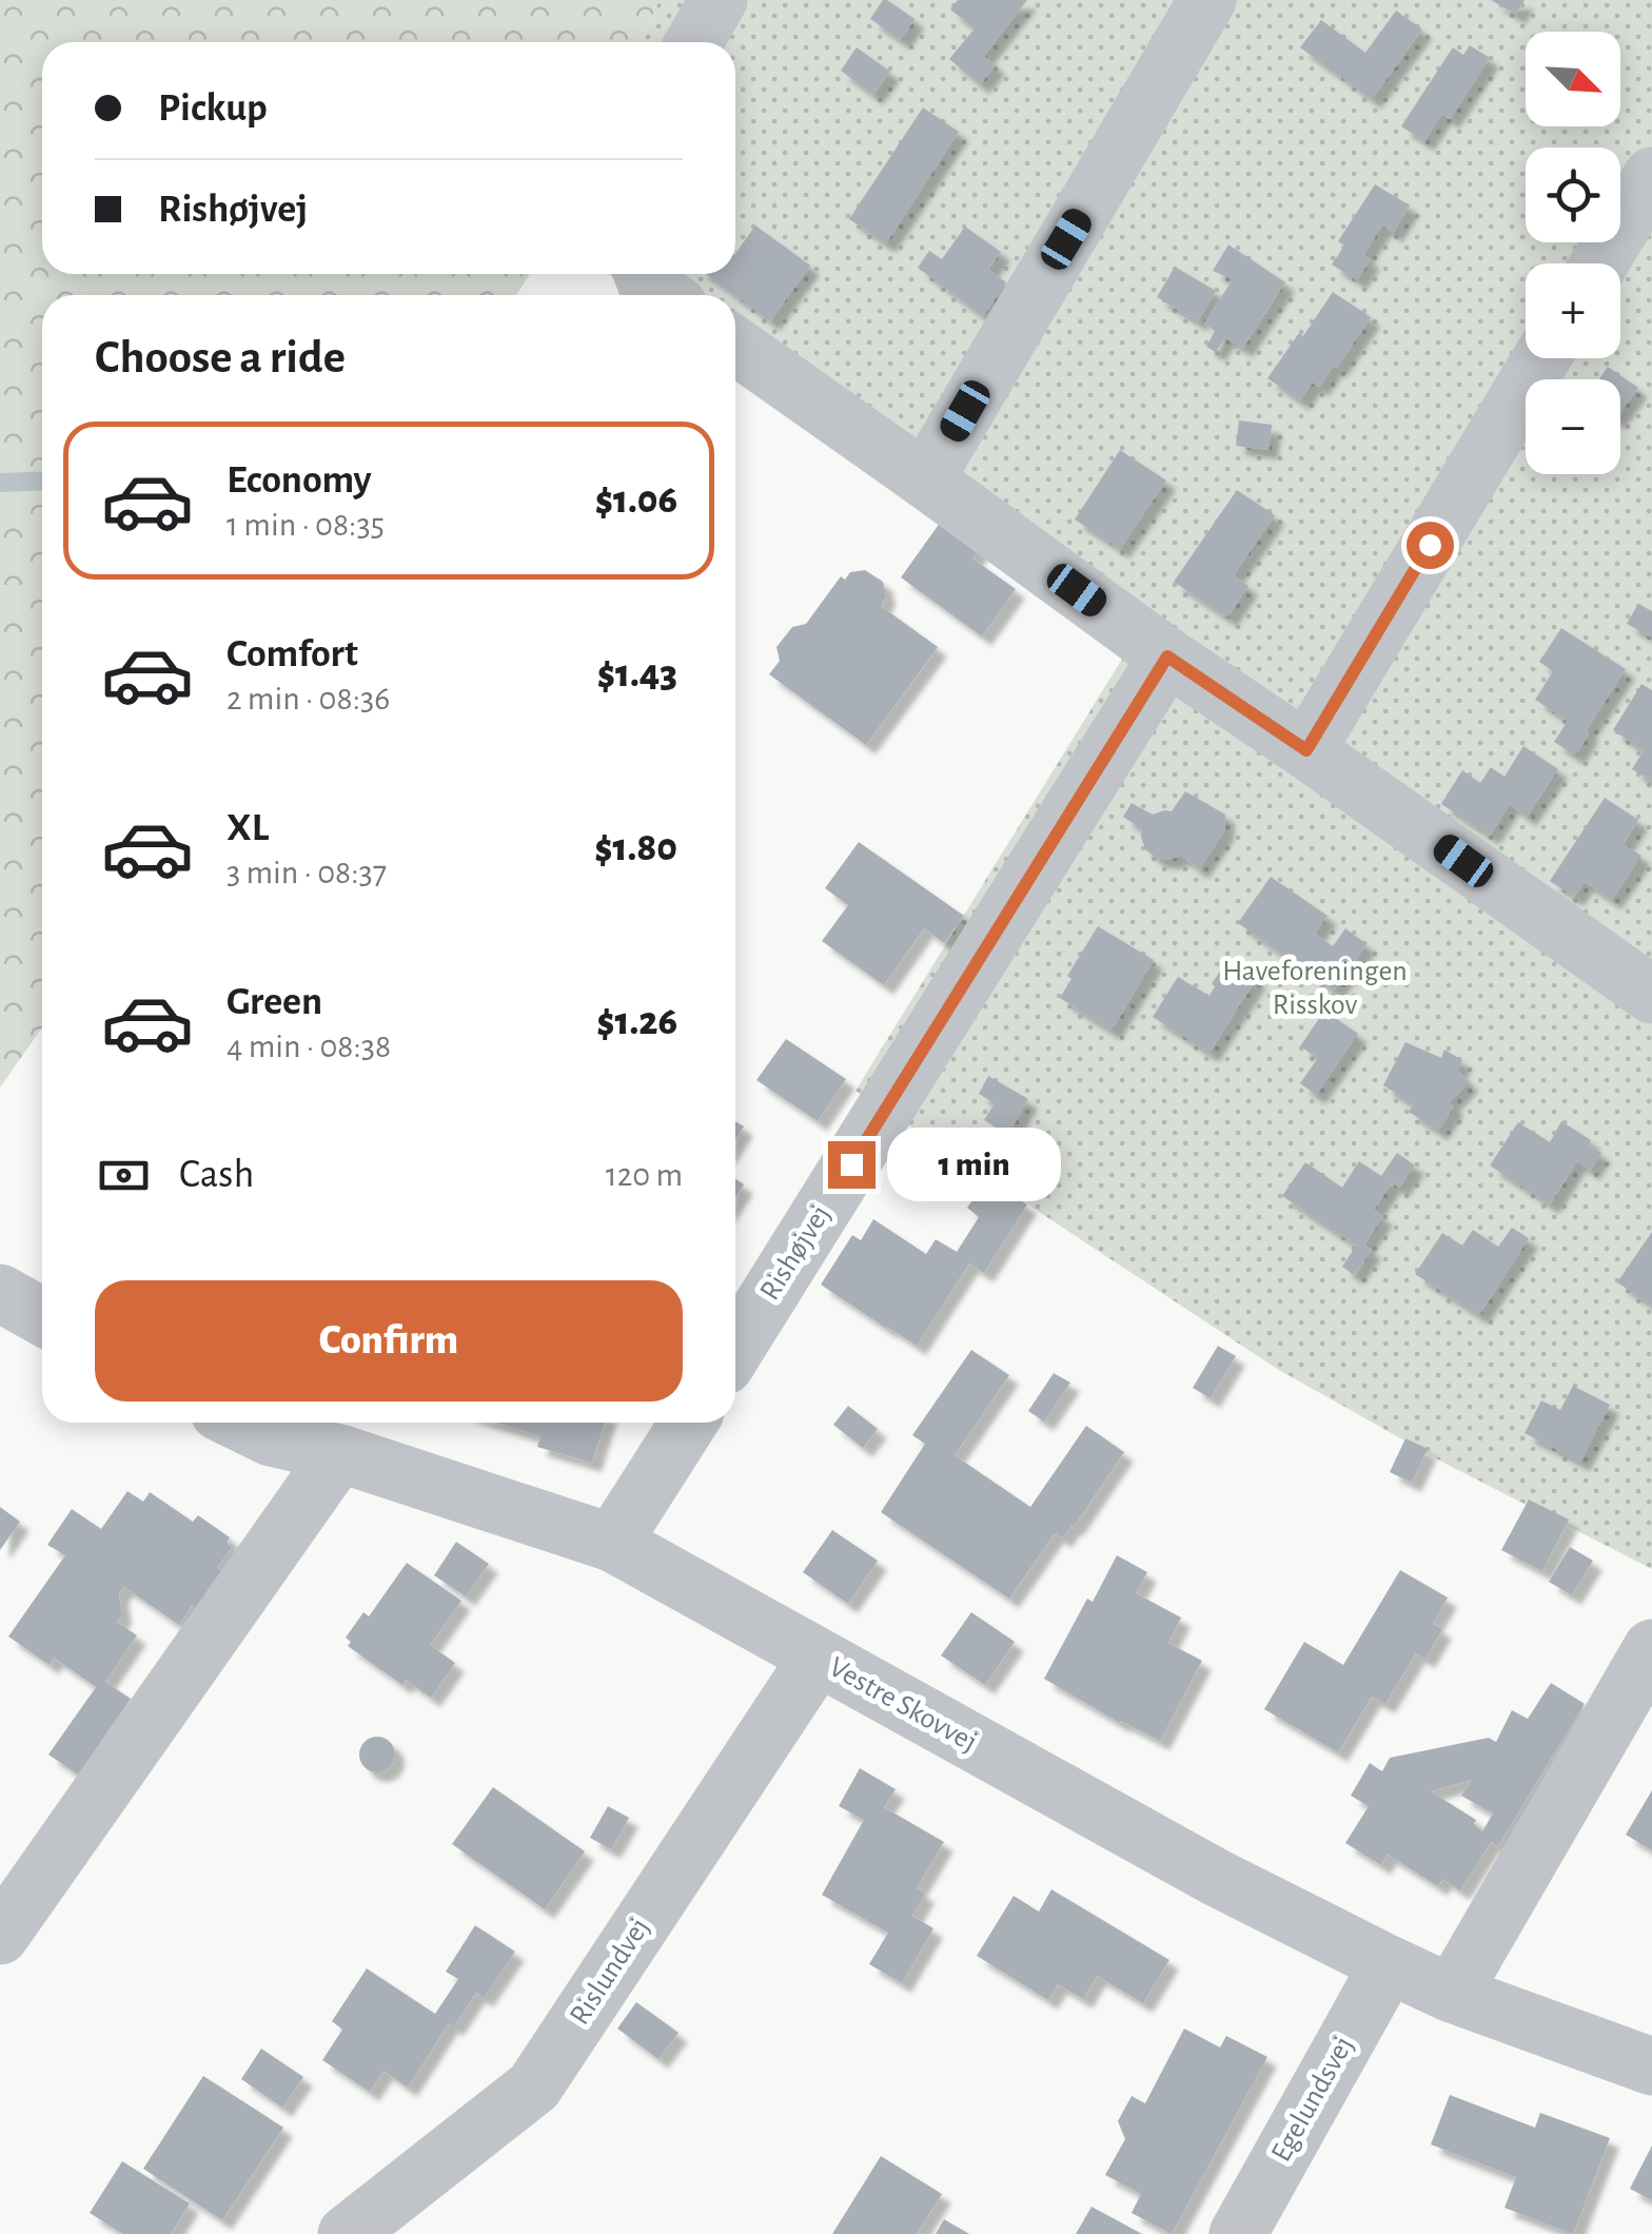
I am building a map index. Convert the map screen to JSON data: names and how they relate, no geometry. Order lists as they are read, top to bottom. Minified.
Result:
{"streets":{"street":["Rishøjvej","Vestre Skovvej","Rislundvej","Egelundsvej"]},"crossings":[["Vestre Skovvej","Rislundvej"],["Vestre Skovvej","Egelundsvej"]],"parks":["Haveforeningen Risskov"],"north":"bottom right","page":{"map_buttons":["+","−"],"banner":["Pickup","Rishøjvej"],"heading":"Choose a ride","list":[{"name":"Economy","note":"1 min · 08:35","value":"$1.06"},{"name":"Comfort","note":"2 min · 08:36","value":"$1.43"},{"name":"XL","note":"3 min · 08:37","value":"$1.80"},{"name":"Green","note":"4 min · 08:38","value":"$1.26"}],"pay":["Cash","120 m"],"bubble":"1 min","buttons":"Confirm"}}
